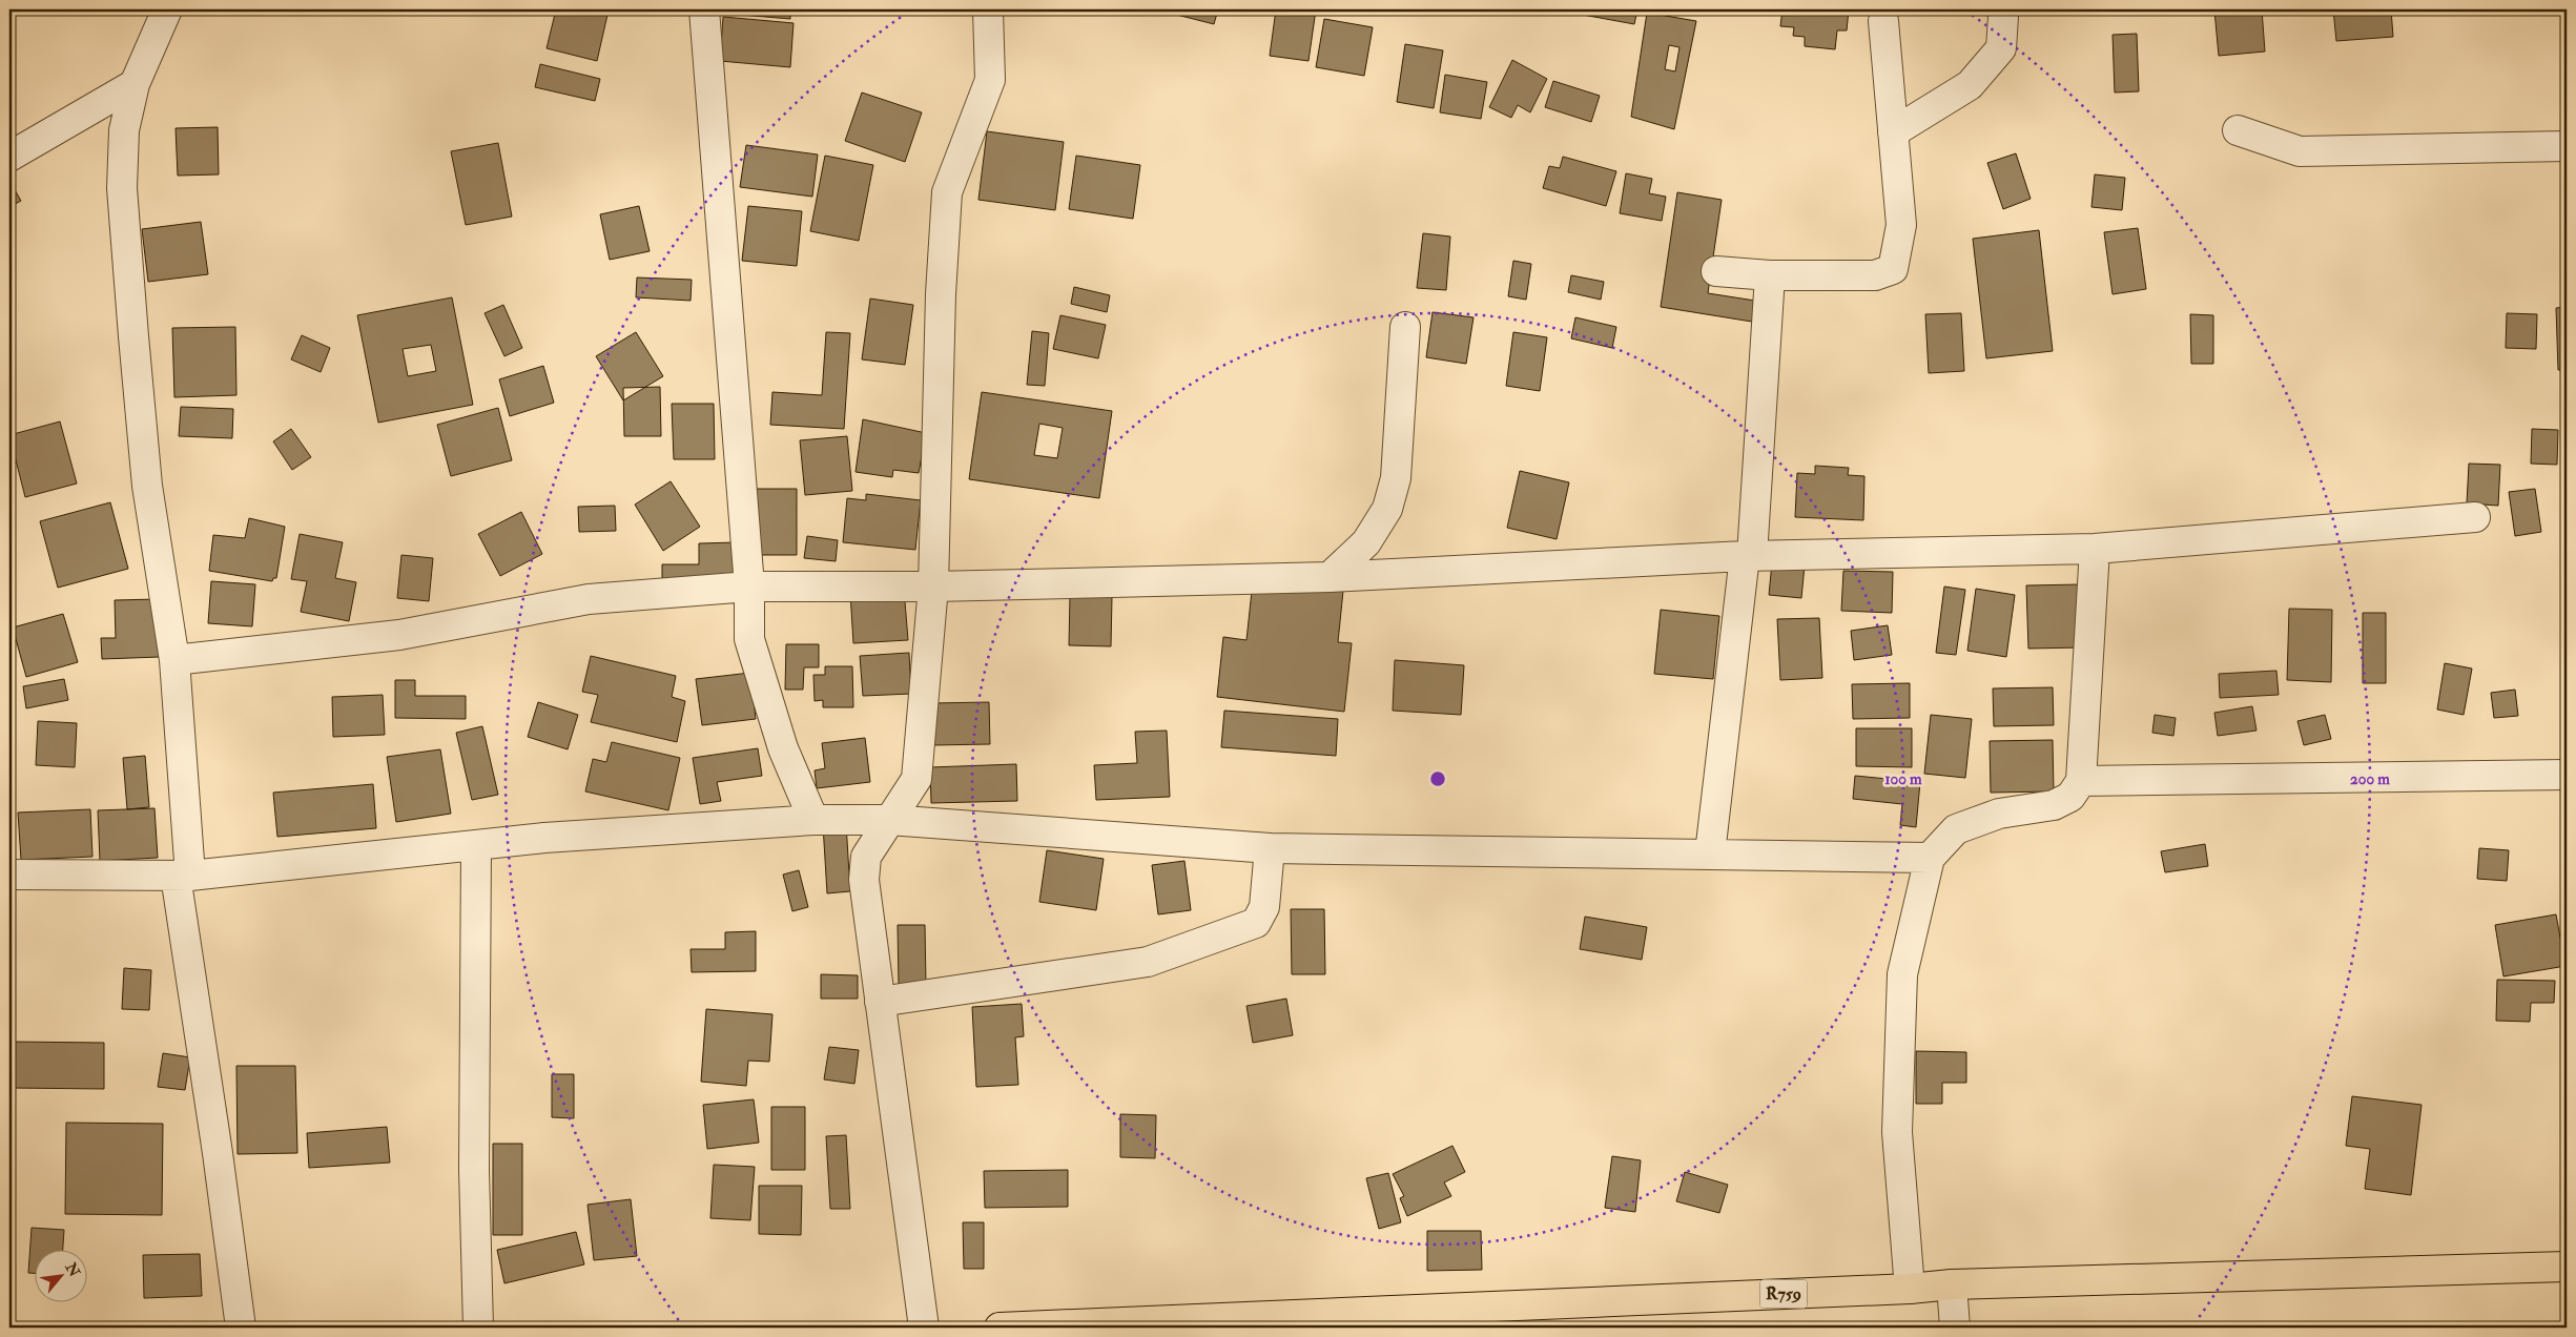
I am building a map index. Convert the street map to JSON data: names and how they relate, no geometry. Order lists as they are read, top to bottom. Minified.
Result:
{"streets":{"main road":["R759"]},"north":"top right","rings":["100 m","200 m"]}
